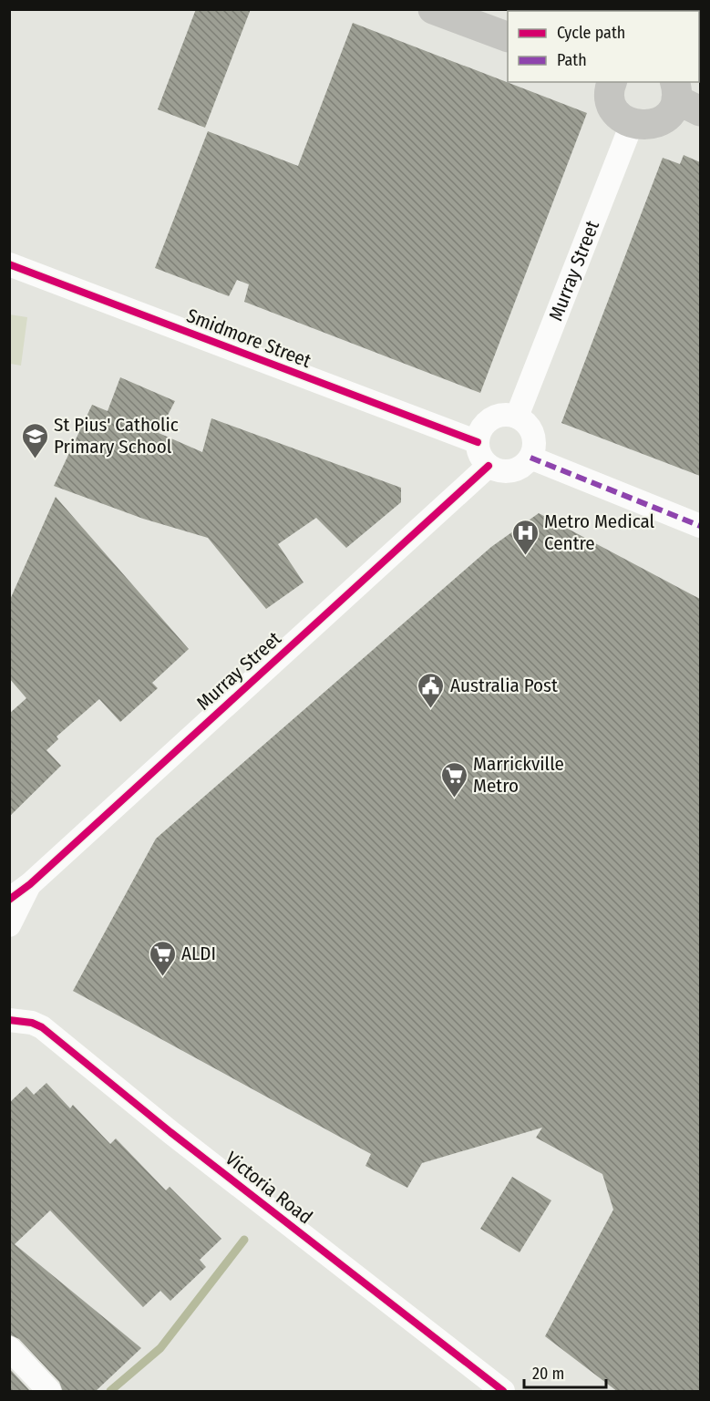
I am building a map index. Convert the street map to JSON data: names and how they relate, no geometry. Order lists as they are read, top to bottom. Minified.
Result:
{"streets":{"street":["Murray Street","Smidmore Street","Victoria Road"]},"crossings":[["Murray Street","Smidmore Street"]],"places":{"school or university":["St Pius' Catholic Primary School"],"hospital":["Metro Medical Centre"],"public building":["Australia Post"],"supermarket":["Marrickville Metro","ALDI"]},"legend":["Cycle path","Path"],"scale_bar":"20 m"}
